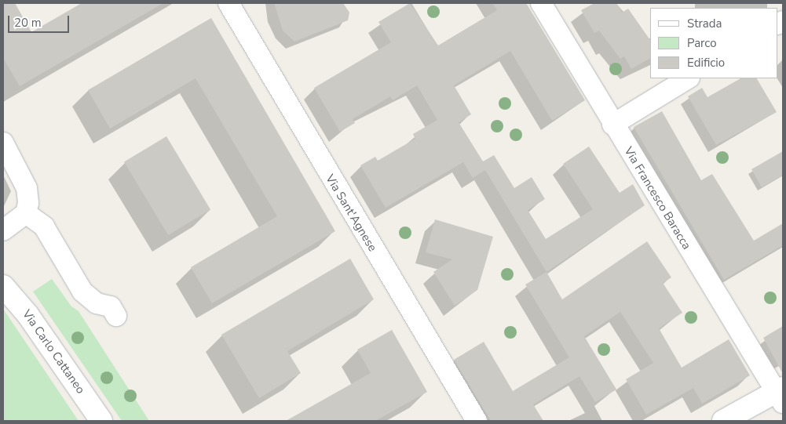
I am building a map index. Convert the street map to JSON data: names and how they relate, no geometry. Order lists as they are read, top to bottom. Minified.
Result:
{"streets":{"street":["Via Francesco Baracca","Via Sant'Agnese","Via Carlo Cattaneo"]},"legend":["Strada","Parco","Edificio"],"scale_bar":"20 m"}
